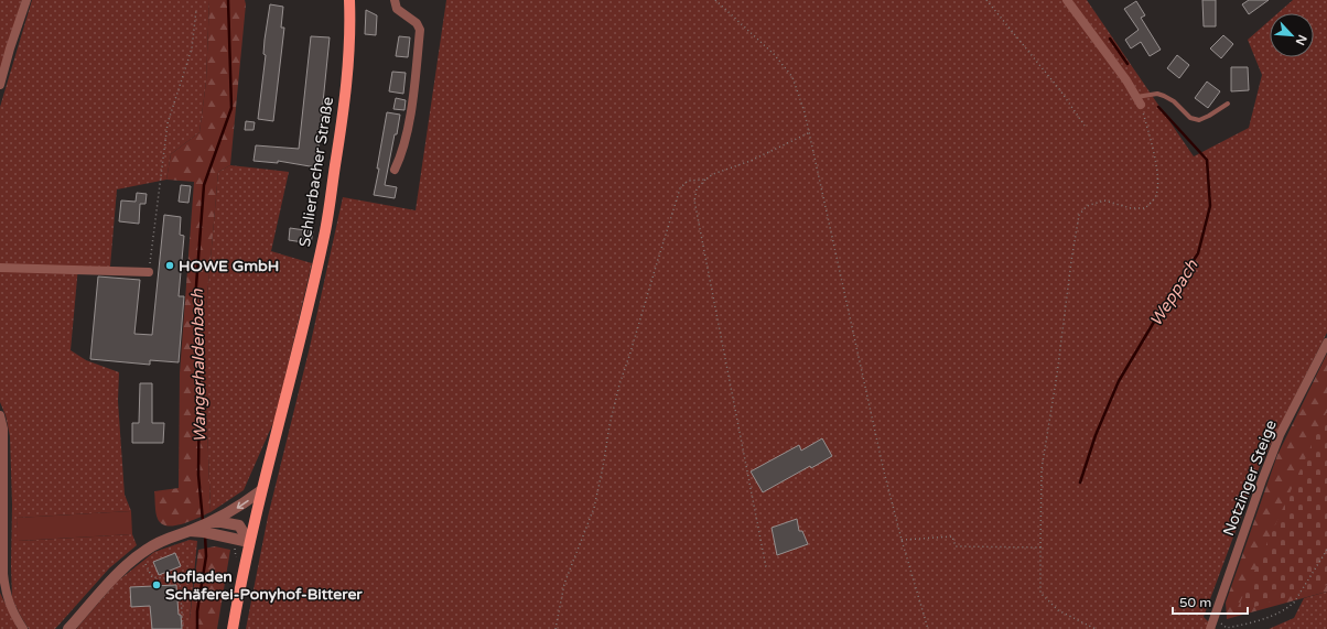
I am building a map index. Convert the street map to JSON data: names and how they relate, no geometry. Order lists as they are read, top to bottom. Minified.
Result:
{"streets":{"main road":["Schlierbacher Straße"],"street":["Notzinger Steige"]},"water":["Weppach","Wangerhaldenbach"],"places":["HOWE GmbH","Hofladen Schäferei-Ponyhof-Bitterer"],"scale_bar":"50 m","north":"bottom right"}
